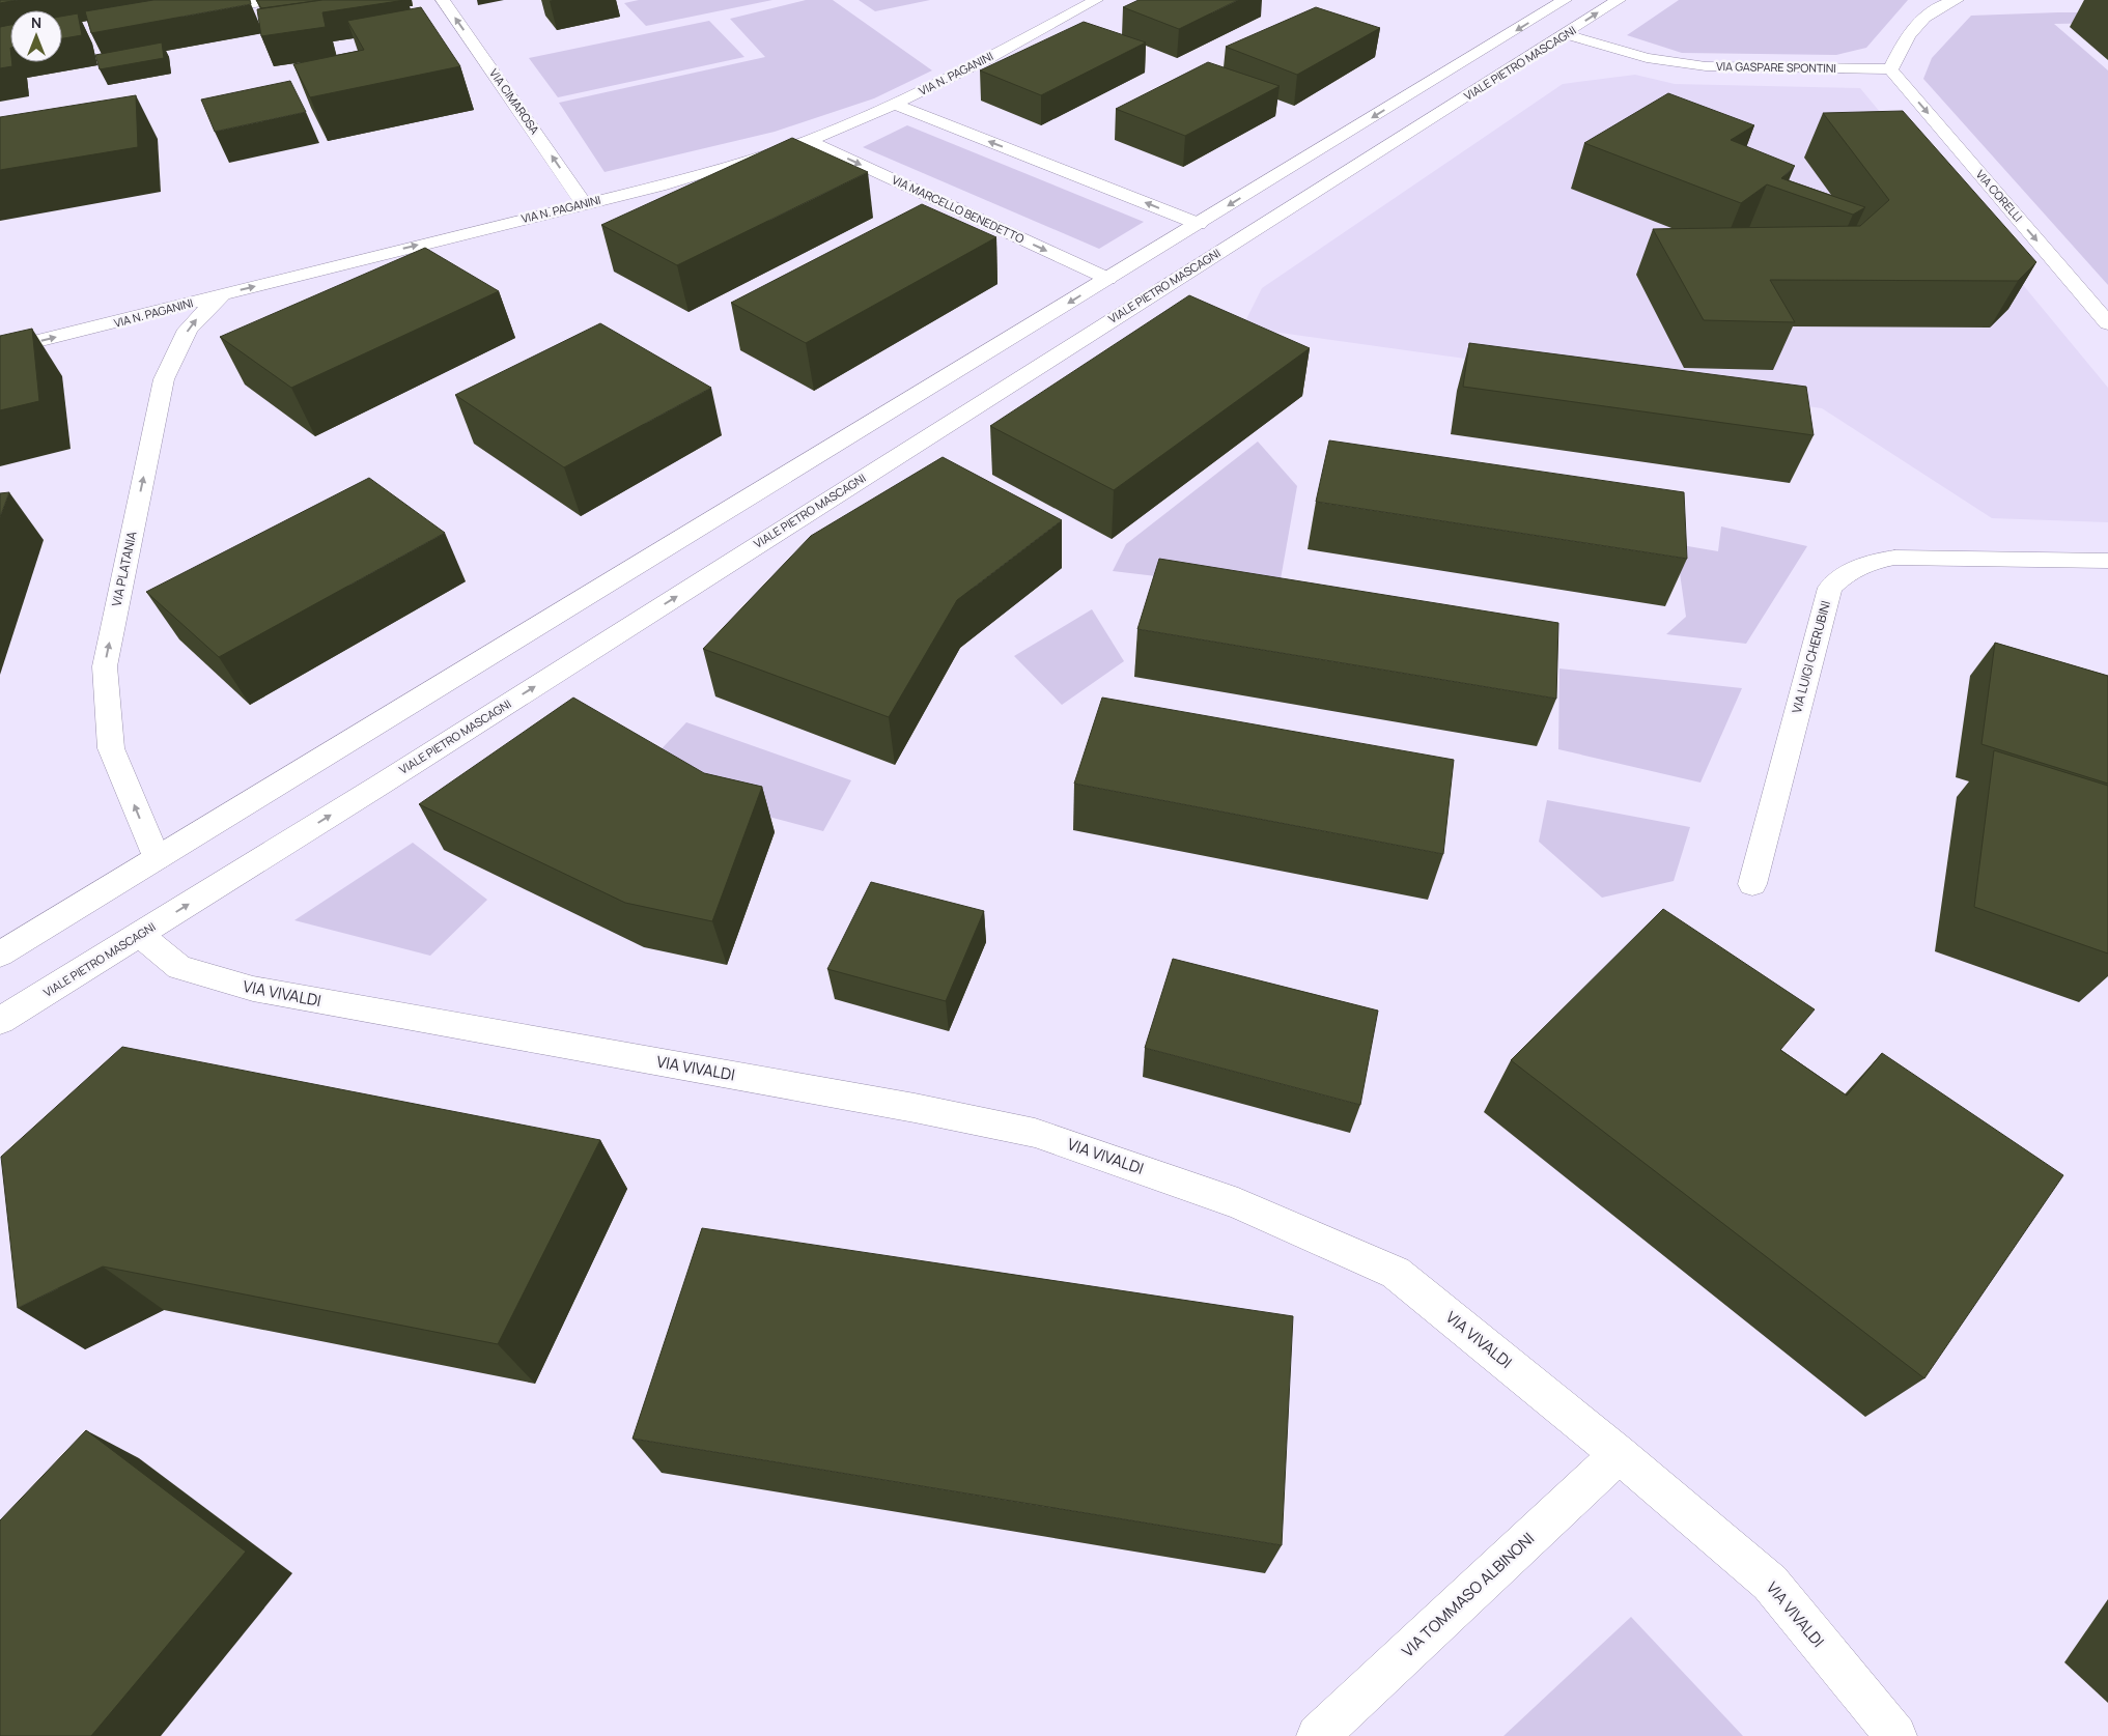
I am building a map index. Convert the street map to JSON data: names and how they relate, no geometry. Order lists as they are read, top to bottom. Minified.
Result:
{"streets":{"street":["VIALE PIETRO MASCAGNI","VIA GASPARE SPONTINI","VIA N. PAGANINI","VIA CIMAROSA","VIA CORELLI","VIA MARCELLO BENEDETTO","VIA PLATANIA","VIA LUIGI CHERUBINI","VIA VIVALDI","VIA TOMMASO ALBINONI"]},"crossings":[["VIALE PIETRO MASCAGNI","VIA GASPARE SPONTINI"],["VIALE PIETRO MASCAGNI","VIA VIVALDI"],["VIA GASPARE SPONTINI","VIA CORELLI"],["VIA N. PAGANINI","VIA CIMAROSA"],["VIA N. PAGANINI","VIA MARCELLO BENEDETTO"],["VIA N. PAGANINI","VIA PLATANIA"],["VIA VIVALDI","VIA TOMMASO ALBINONI"]],"one_way":["VIA N. PAGANINI","VIA CIMAROSA","VIA CORELLI","VIA PLATANIA"],"north":"top"}
